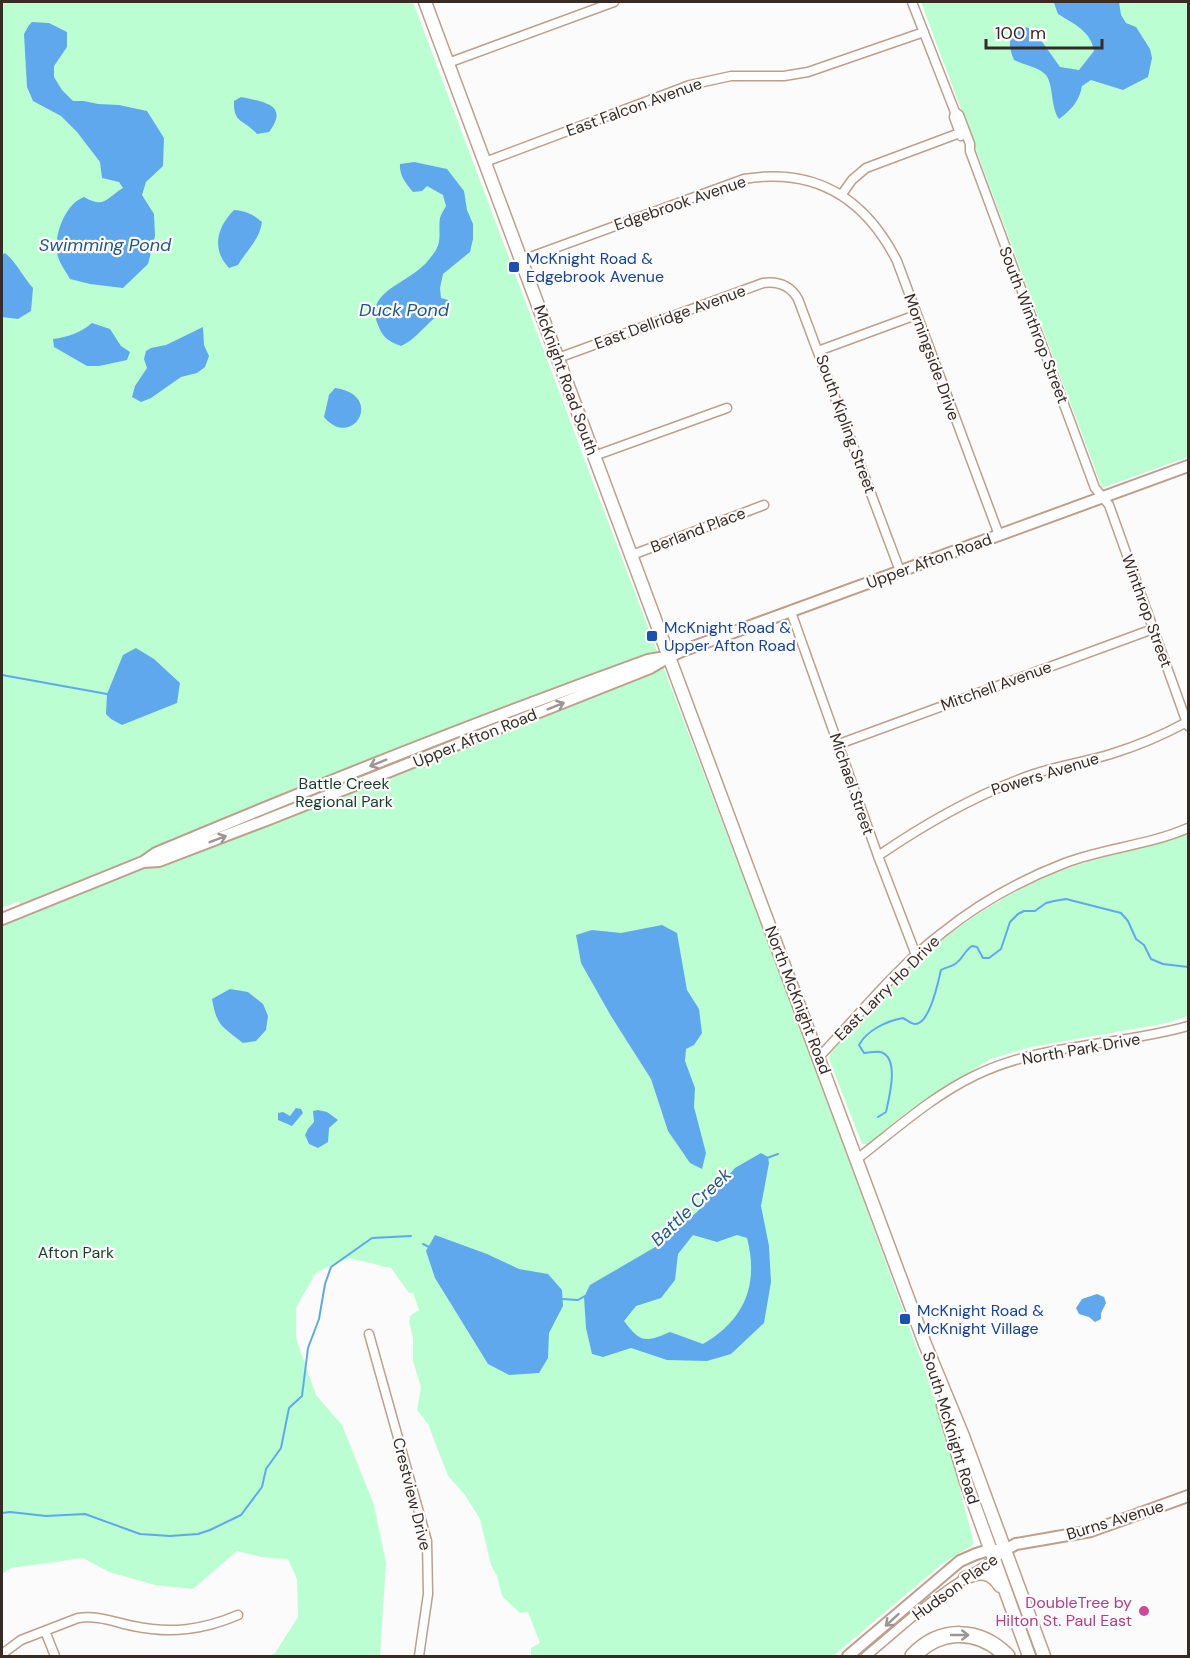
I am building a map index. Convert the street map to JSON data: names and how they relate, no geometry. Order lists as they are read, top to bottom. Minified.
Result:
{"streets":{"main road":["McKnight Road South","North McKnight Road","South McKnight Road"],"street":["East Falcon Avenue","Edgebrook Avenue","East Dellridge Avenue","South Winthrop Street","Morningside Drive","South Kipling Street","Berland Place","Upper Afton Road","Winthrop Street","Mitchell Avenue","Powers Avenue","Michael Street","East Larry Ho Drive","North Park Drive","Crestview Drive","Burns Avenue","Hudson Place"]},"crossings":[["East Falcon Avenue","South Winthrop Street"],["East Falcon Avenue","McKnight Road South"],["Edgebrook Avenue","Morningside Drive"],["Edgebrook Avenue","McKnight Road South"],["East Dellridge Avenue","McKnight Road South"],["East Dellridge Avenue","South Kipling Street"],["South Winthrop Street","Upper Afton Road"],["South Winthrop Street","Winthrop Street"],["Morningside Drive","Upper Afton Road"],["McKnight Road South","Berland Place"],["McKnight Road South","Upper Afton Road"],["McKnight Road South","North McKnight Road"],["South Kipling Street","Upper Afton Road"],["Upper Afton Road","Winthrop Street"],["Upper Afton Road","Michael Street"],["Upper Afton Road","North McKnight Road"],["Winthrop Street","Mitchell Avenue"],["Winthrop Street","Powers Avenue"],["Mitchell Avenue","Michael Street"],["Powers Avenue","Michael Street"],["Michael Street","East Larry Ho Drive"],["East Larry Ho Drive","North McKnight Road"],["North McKnight Road","North Park Drive"],["North McKnight Road","South McKnight Road"],["South McKnight Road","Burns Avenue"],["South McKnight Road","Hudson Place"],["Burns Avenue","Hudson Place"]],"water":["Swimming Pond","Duck Pond","Battle Creek"],"parks":["Battle Creek Regional Park","Afton Park"],"places":{"transit":["McKnight Road & Edgebrook Avenue","McKnight Road & Upper Afton Road","McKnight Road & McKnight Village"],"other":["DoubleTree by Hilton St. Paul East"]},"scale_bar":"100 m"}
